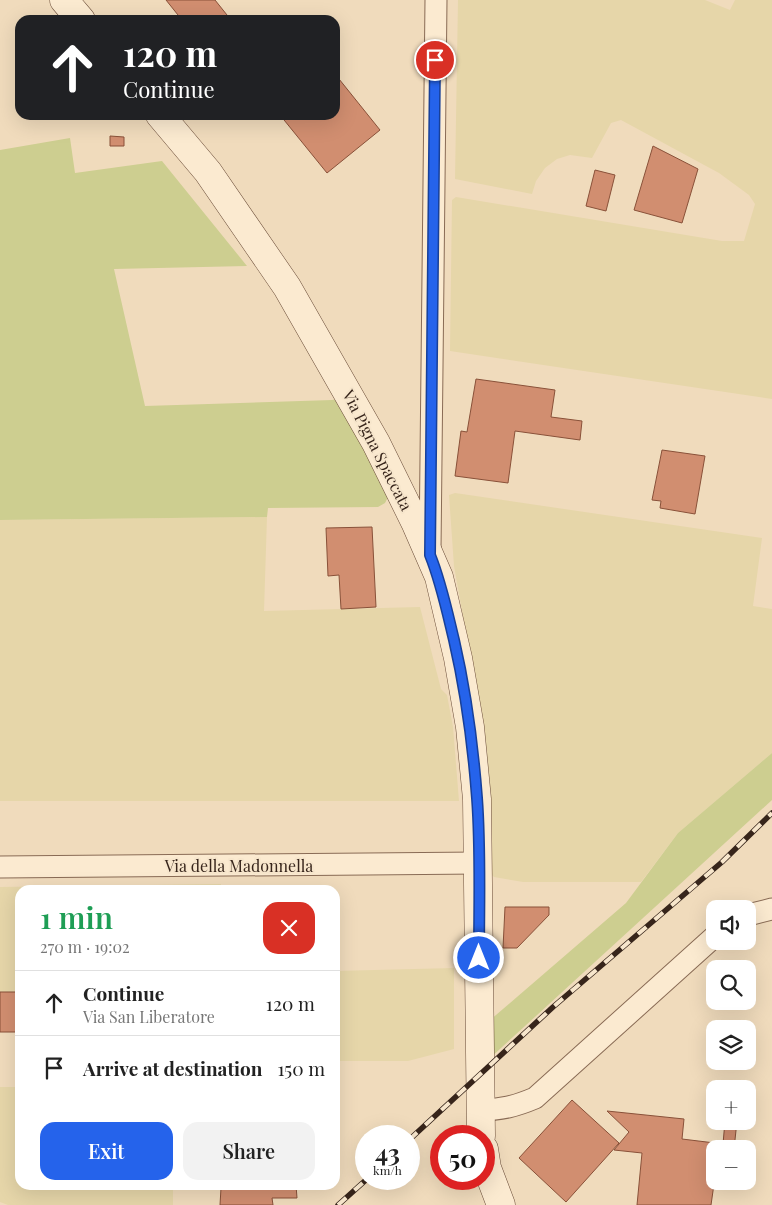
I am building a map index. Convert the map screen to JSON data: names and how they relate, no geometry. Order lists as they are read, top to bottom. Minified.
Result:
{"streets":{"main road":["Via Pigna Spaccata"],"street":["Via della Madonnella"]},"crossings":[["Via Pigna Spaccata","Via della Madonnella"]],"page":{"turn":["120 m","Continue"],"heading":["1 min","270 m · 19:02"],"map_buttons":["+","−"],"list":[{"name":"Continue","note":"Via San Liberatore","value":"120 m"},{"name":"Arrive at destination","value":"150 m"}],"buttons":["Exit","Share"],"speed":"43 km/h","limit":"50"}}
